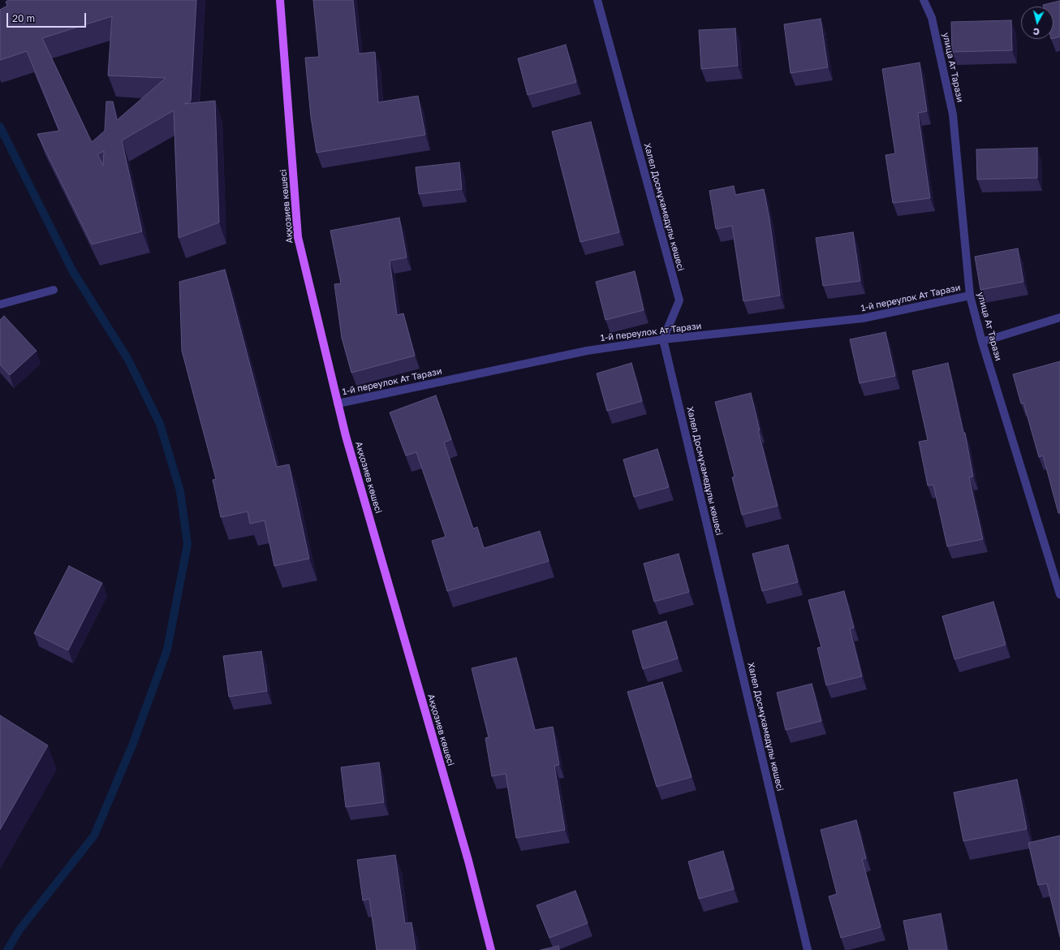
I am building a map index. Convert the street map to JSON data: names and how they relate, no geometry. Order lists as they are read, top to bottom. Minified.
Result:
{"streets":{"main road":["Аққозиев көшесі"],"street":["улица Ат Тарази","Халел Досмұхамедұлы көшесі","1-й переулок Ат Тарази"]},"crossings":[["улица Ат Тарази","1-й переулок Ат Тарази"],["Аққозиев көшесі","1-й переулок Ат Тарази"],["Халел Досмұхамедұлы көшесі","1-й переулок Ат Тарази"]],"scale_bar":"20 m","north":"bottom"}
